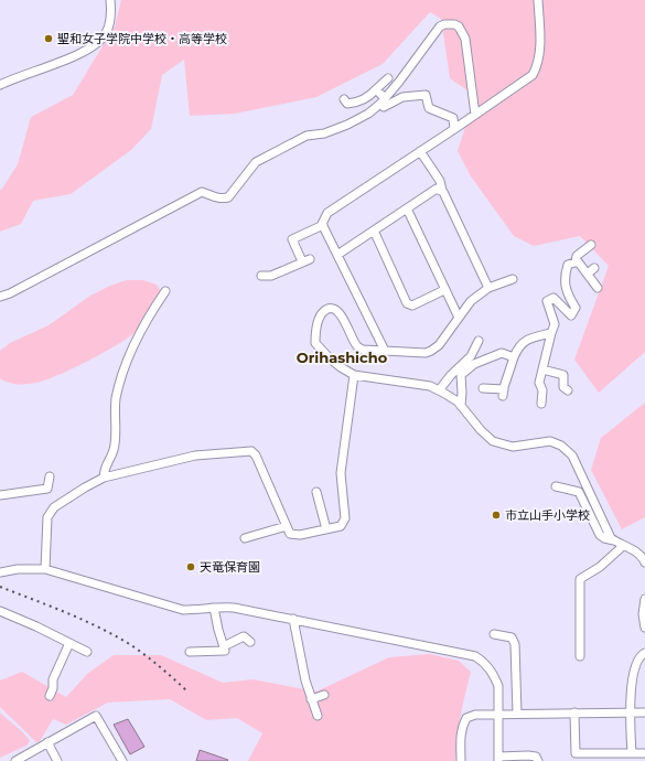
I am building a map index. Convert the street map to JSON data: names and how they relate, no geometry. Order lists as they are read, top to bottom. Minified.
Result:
{"districts":["Orihashicho"],"places":["聖和女子学院中学校・高等学校","市立山手小学校","天竜保育園"]}
